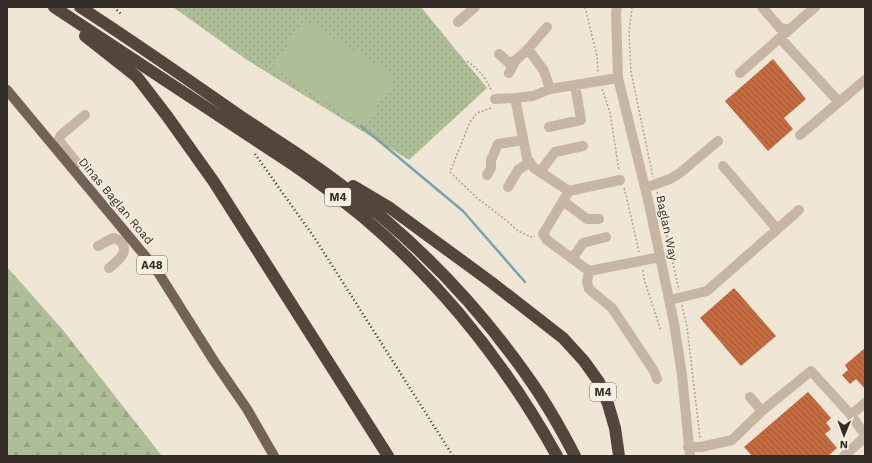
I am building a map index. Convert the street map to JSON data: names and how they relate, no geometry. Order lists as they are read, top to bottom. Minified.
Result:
{"streets":{"highway":["M4"],"main road":["Dinas Baglan Road","A48"],"street":["Baglan Way"]},"north":"bottom"}
